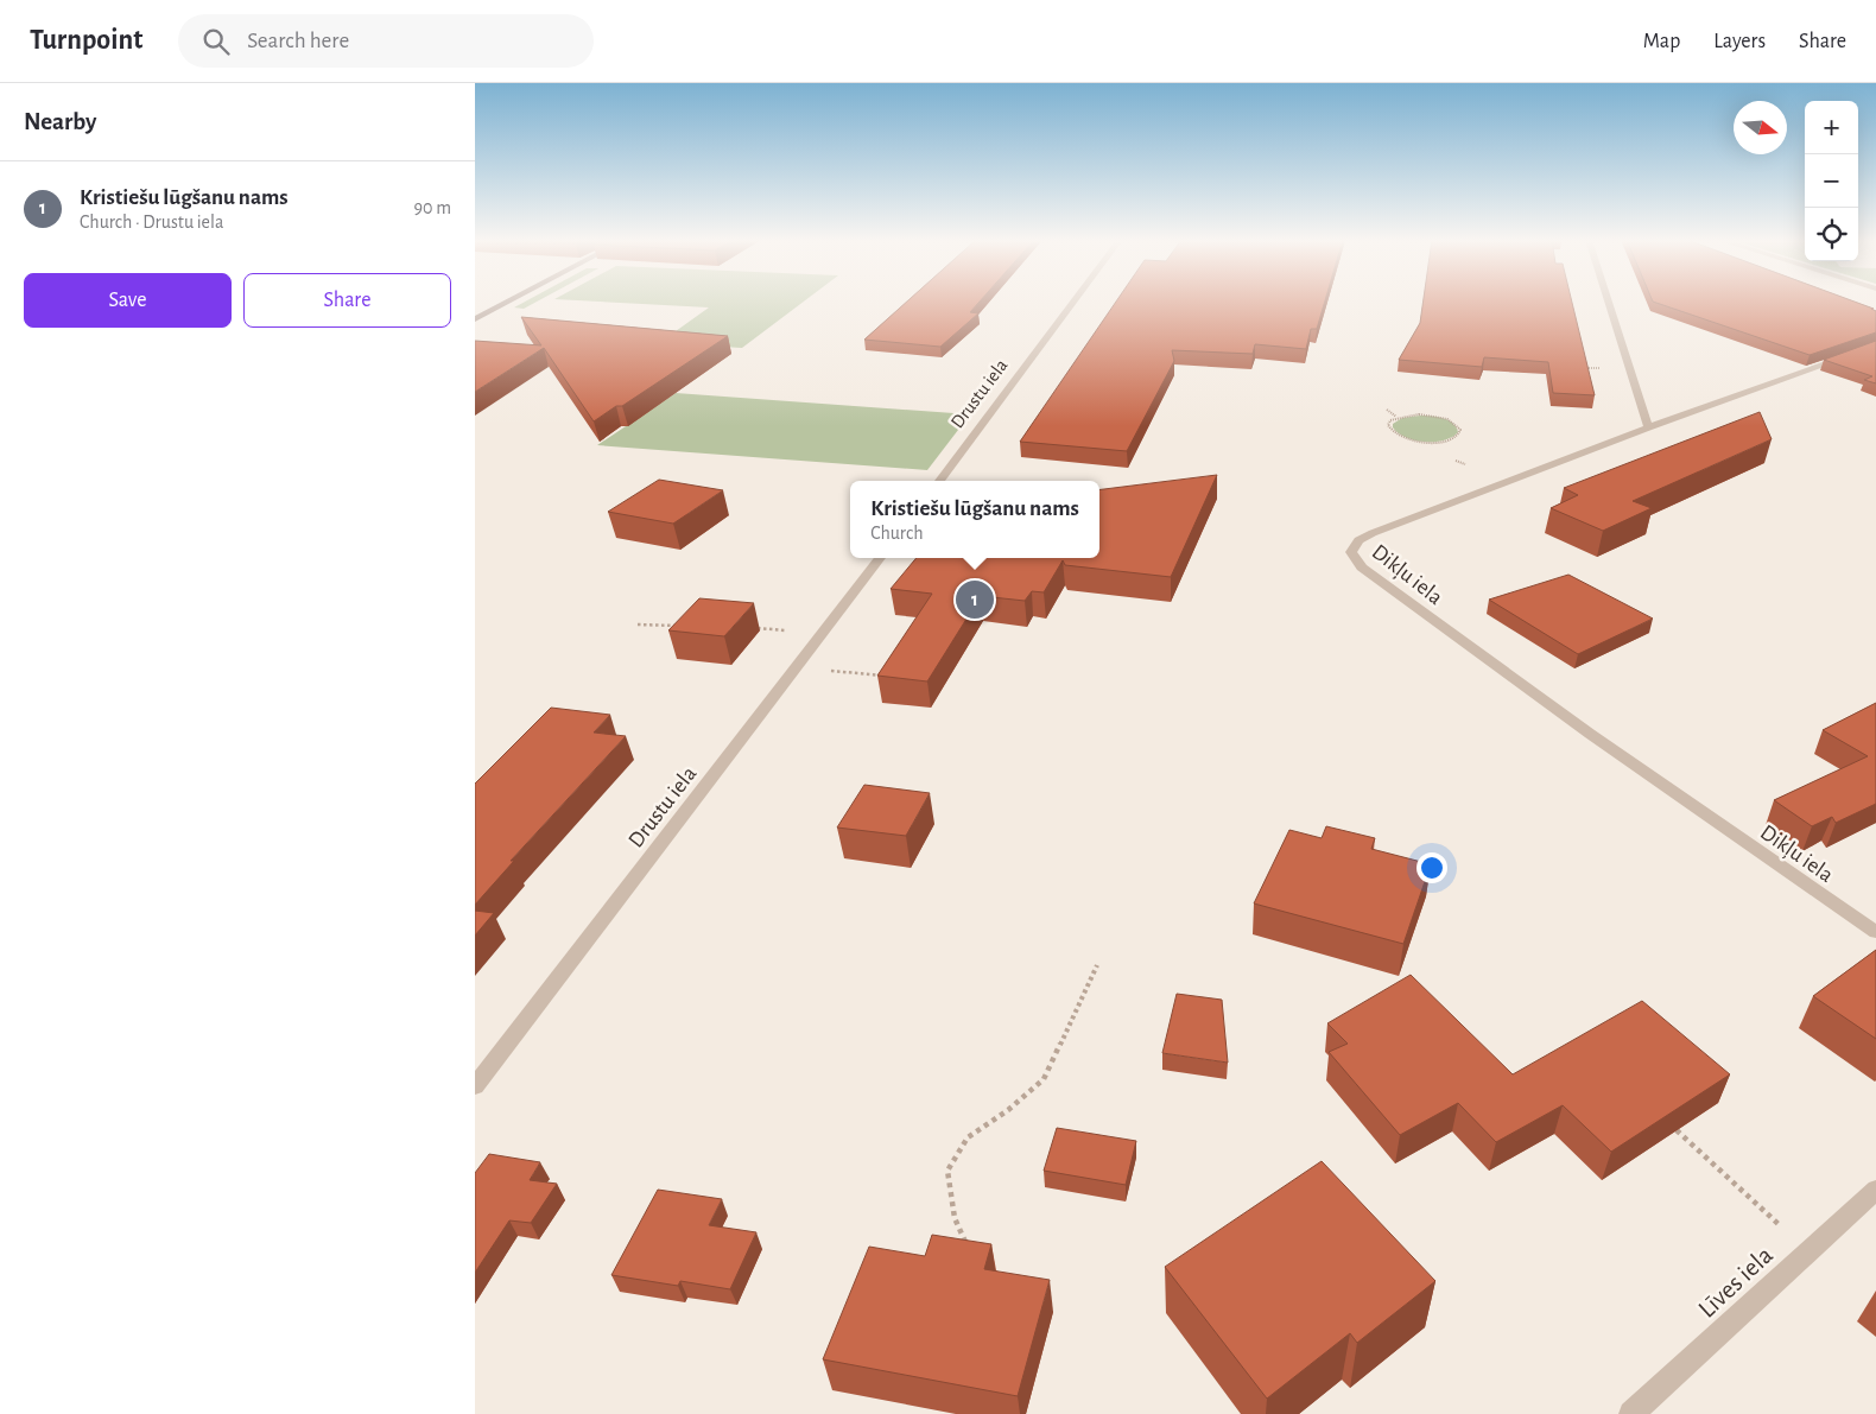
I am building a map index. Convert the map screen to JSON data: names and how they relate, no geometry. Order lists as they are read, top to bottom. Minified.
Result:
{"streets":{"street":["Drustu iela","Dikļu iela","Līves iela"]},"north":"right","page":{"header":"Turnpoint","search":"Search here","nav":["Map","Layers","Share"],"heading":"Nearby","map_buttons":["+","−"],"list":[{"mark":"1","name":"Kristiešu lūgšanu nams","note":"Church · Drustu iela","value":"90 m"}],"buttons":["Save","Share"],"popup":["Kristiešu lūgšanu nams","Church"],"pins":"1"}}
